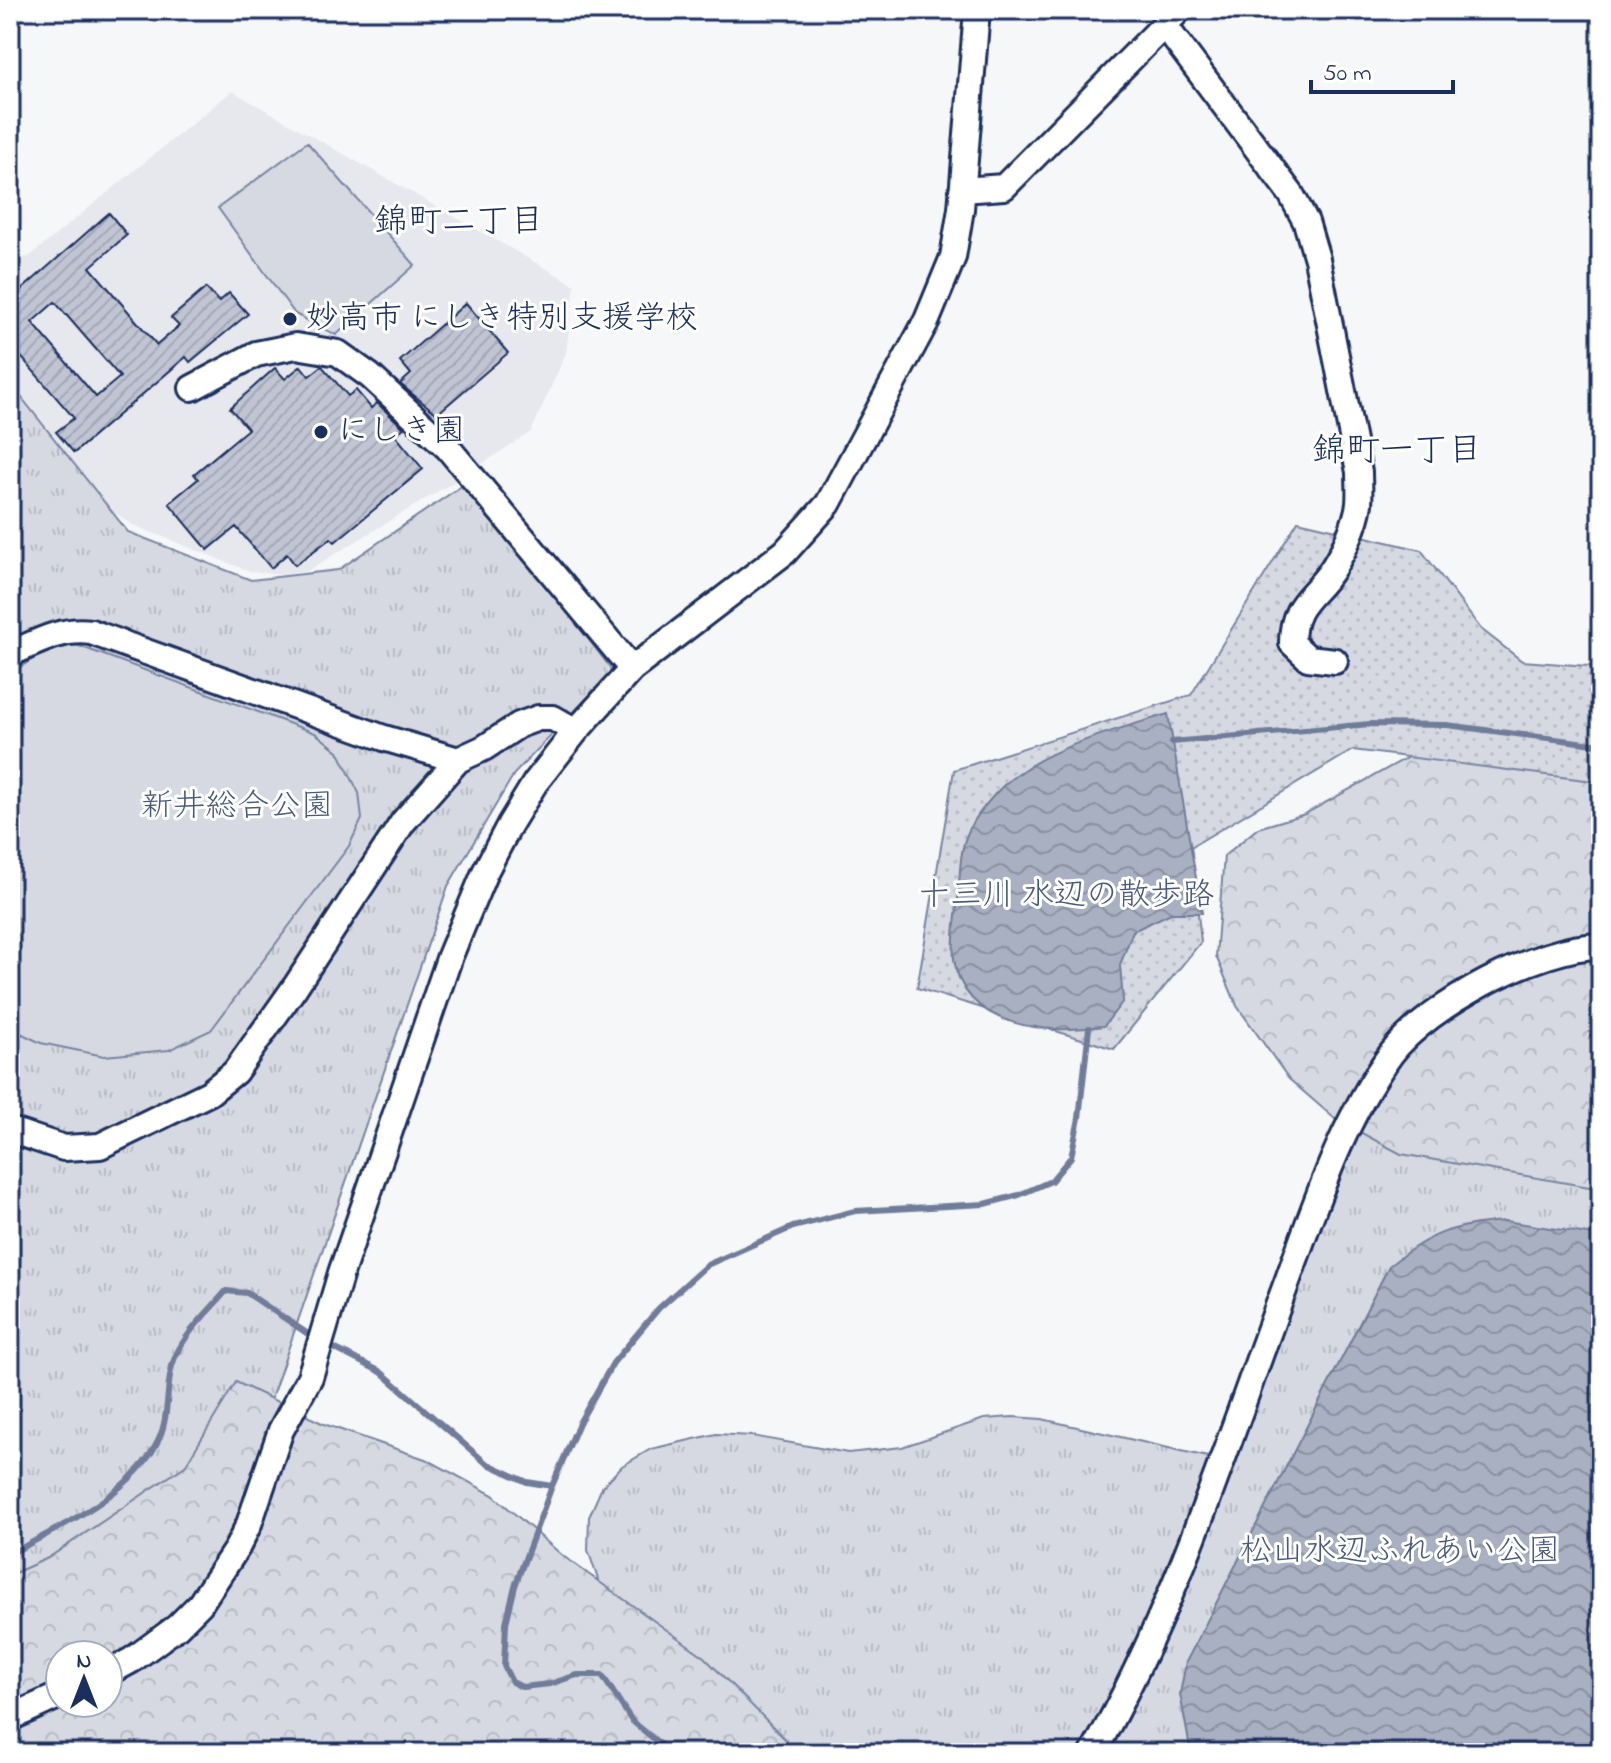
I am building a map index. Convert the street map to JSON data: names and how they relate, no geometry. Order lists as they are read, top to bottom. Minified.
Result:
{"districts":["錦町二丁目","錦町一丁目"],"parks":["新井総合公園","十三川 水辺の散歩路","松山水辺ふれあい公園"],"places":["妙高市 にしき特別支援学校","にしき園"],"scale_bar":"50 m","north":"top"}
